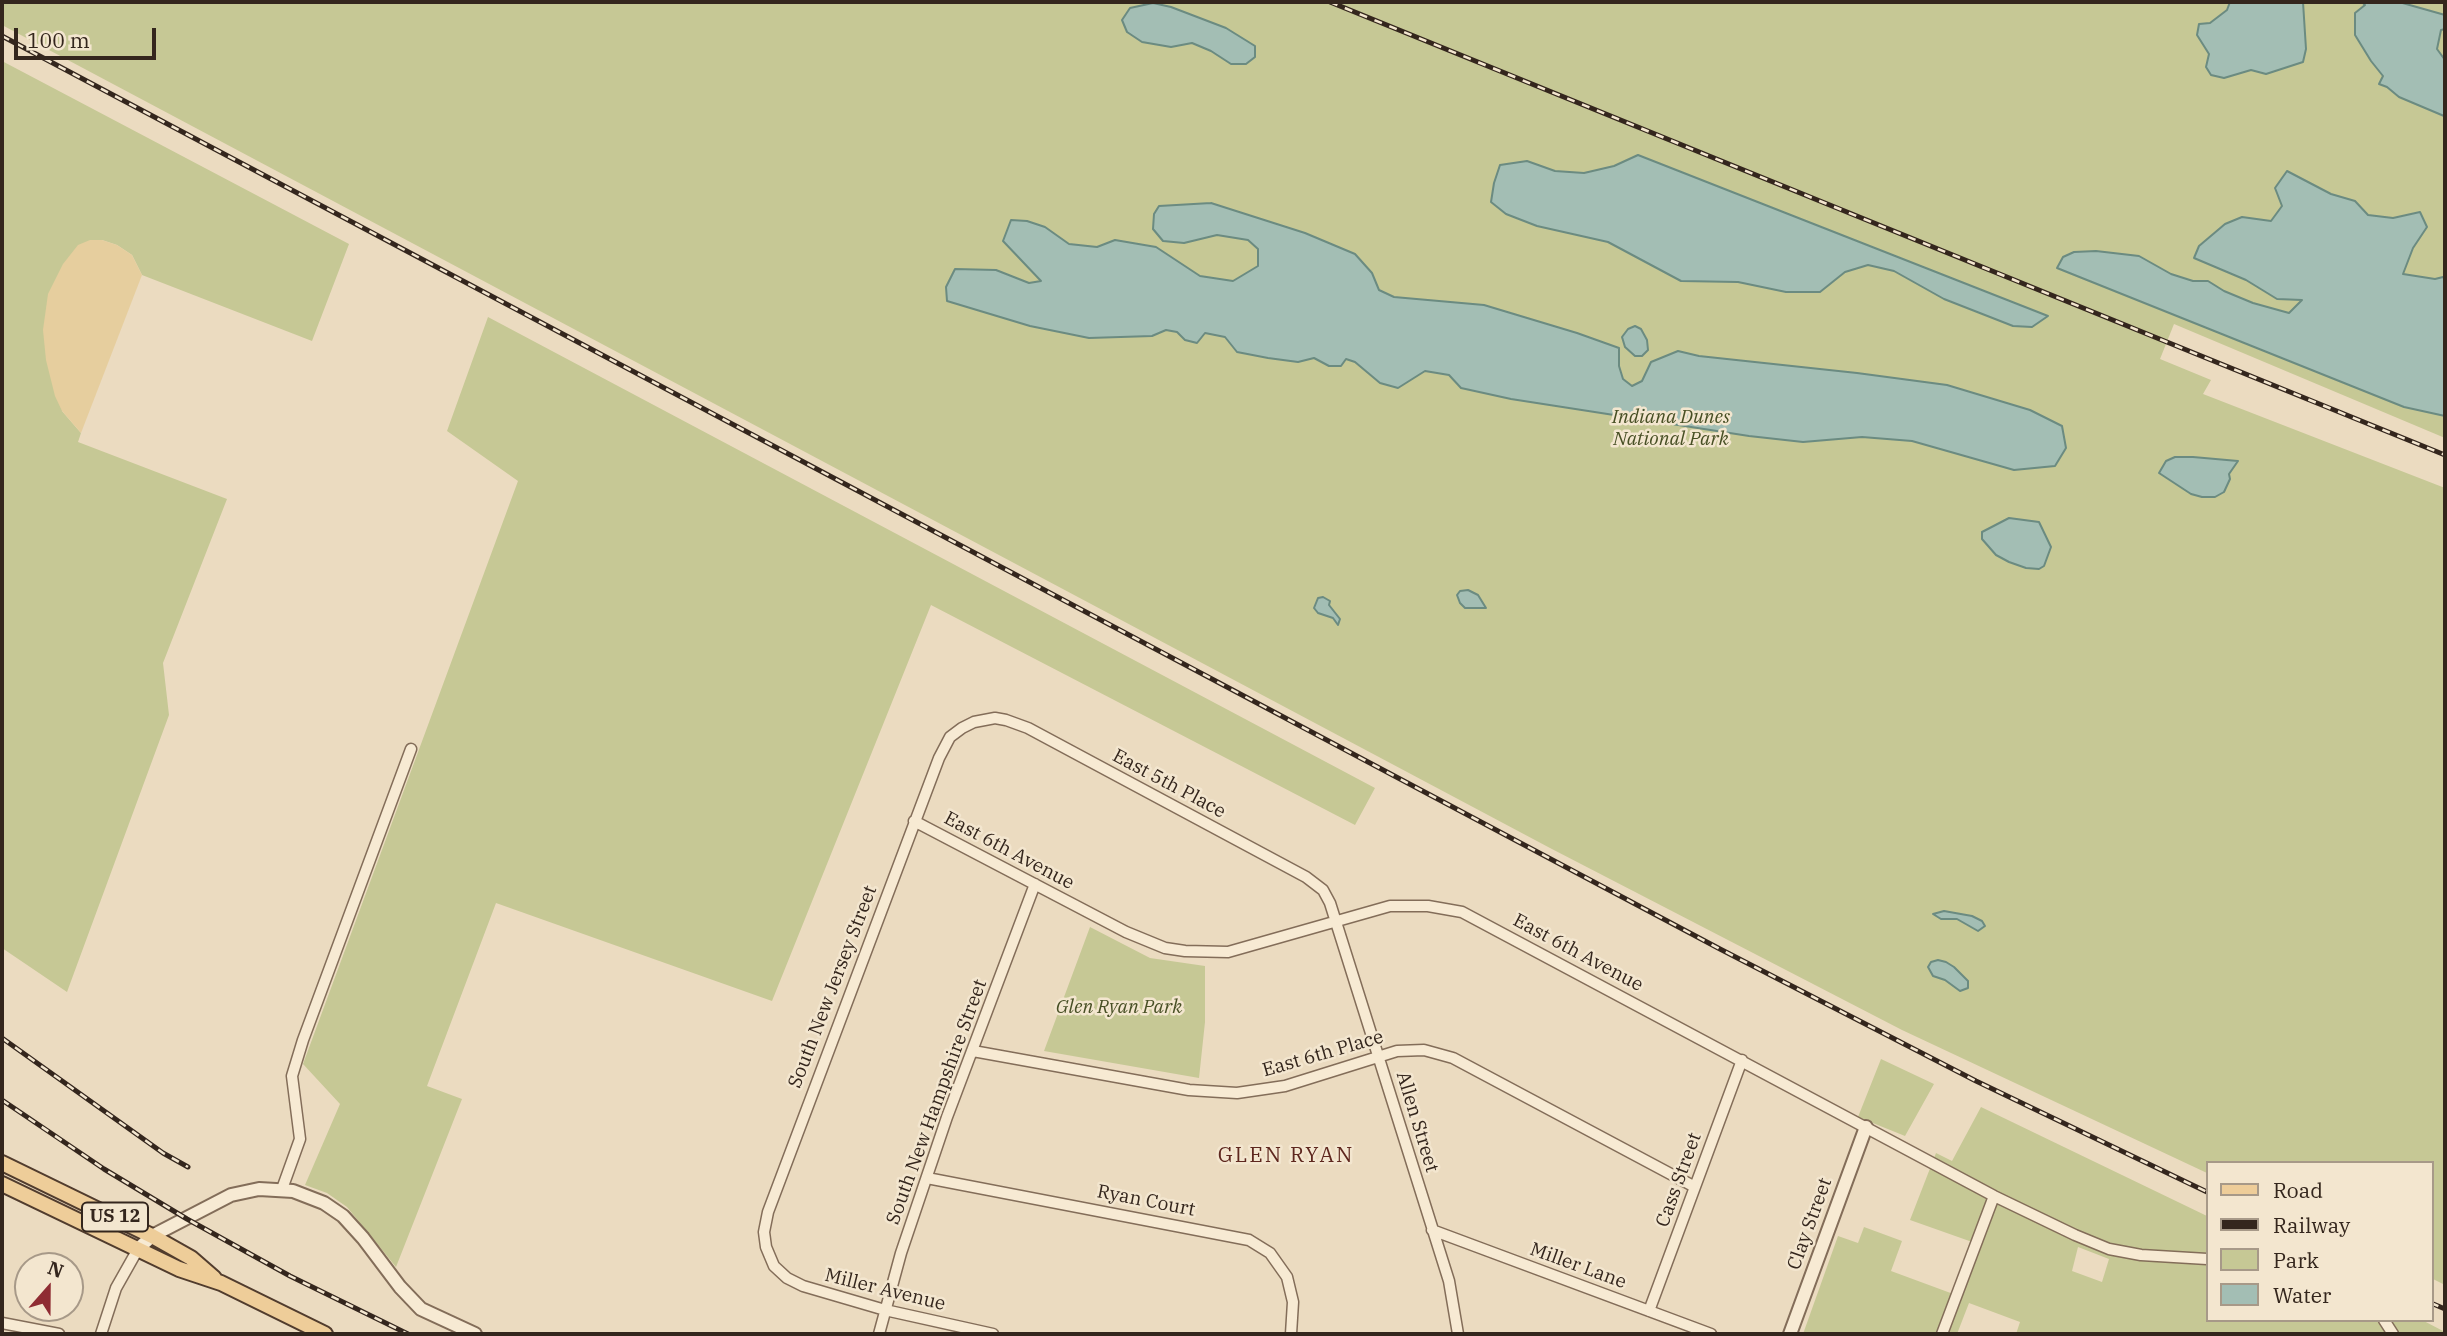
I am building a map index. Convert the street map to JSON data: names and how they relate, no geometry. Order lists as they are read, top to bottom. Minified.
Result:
{"streets":{"main road":["US 12"],"street":["East 5th Place","East 6th Avenue","South New Jersey Street","East 6th Place","South New Hampshire Street","Allen Street","Cass Street","Ryan Court","Clay Street","Miller Lane","Miller Avenue"]},"crossings":[["East 5th Place","East 6th Avenue"],["East 5th Place","South New Jersey Street"],["East 5th Place","Allen Street"],["East 6th Avenue","South New Jersey Street"],["East 6th Avenue","South New Hampshire Street"],["East 6th Avenue","Allen Street"],["East 6th Avenue","Cass Street"],["East 6th Avenue","Clay Street"],["South New Jersey Street","Miller Avenue"],["East 6th Place","South New Hampshire Street"],["East 6th Place","Allen Street"],["East 6th Place","Cass Street"],["South New Hampshire Street","Ryan Court"],["South New Hampshire Street","Miller Avenue"],["Allen Street","Miller Lane"],["Cass Street","Miller Lane"]],"districts":["GLEN RYAN"],"parks":["Indiana Dunes National Park","Glen Ryan Park"],"legend":["Road","Railway","Park","Water"],"scale_bar":"100 m","north":"top"}
